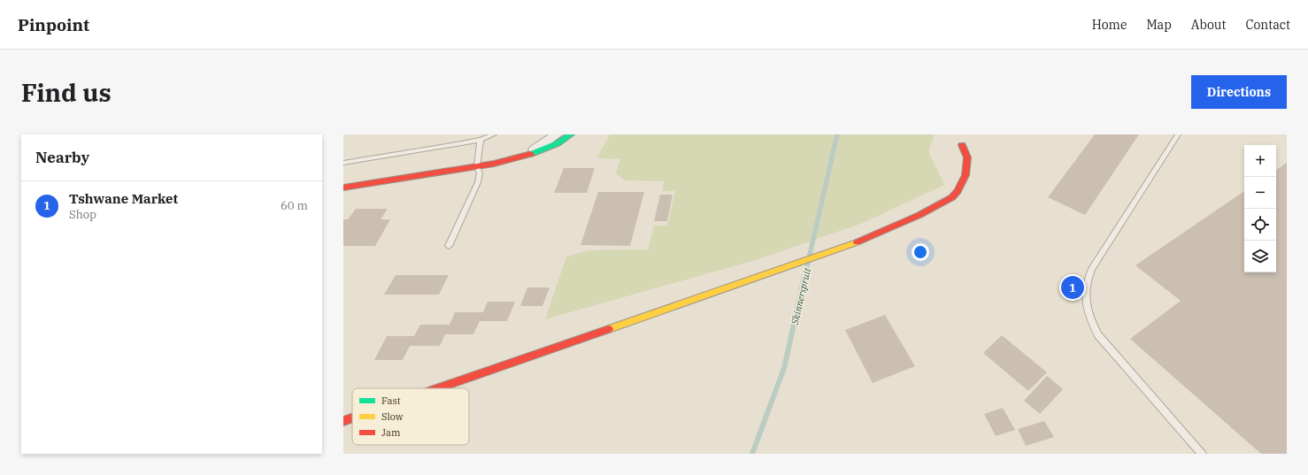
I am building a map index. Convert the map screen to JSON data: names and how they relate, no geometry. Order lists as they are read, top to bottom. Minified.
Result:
{"water":["Skinnerspruit"],"legend":["Fast","Slow","Jam"],"page":{"header":"Pinpoint","nav":["Home","Map","About","Contact"],"buttons":"Directions","title":"Find us","heading":"Nearby","map_buttons":["+","−"],"list":[{"mark":"1","name":"Tshwane Market","note":"Shop","value":"60 m"}],"pins":"1"}}
